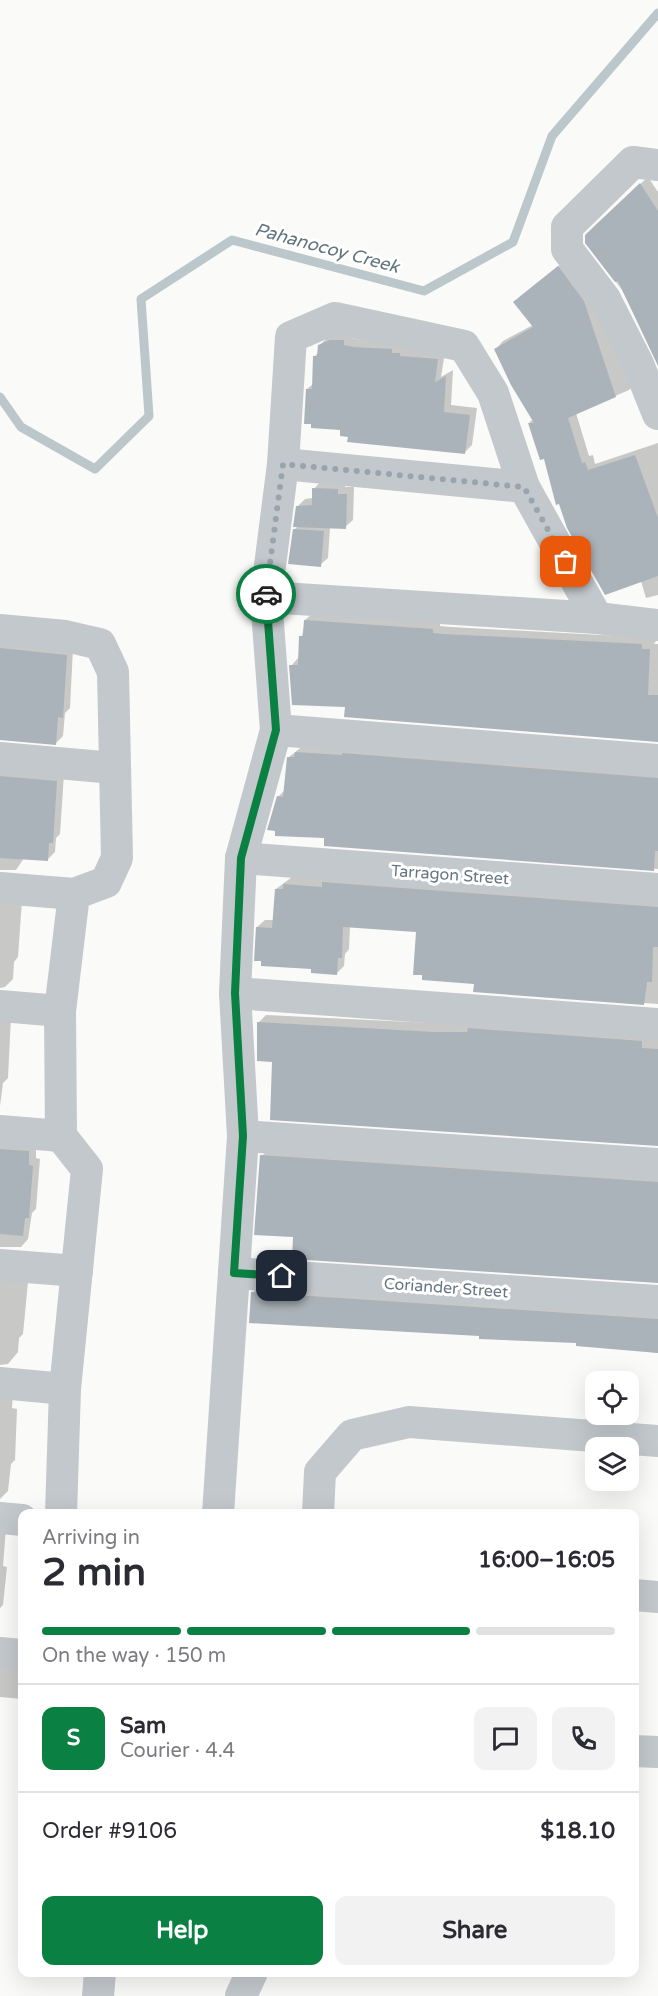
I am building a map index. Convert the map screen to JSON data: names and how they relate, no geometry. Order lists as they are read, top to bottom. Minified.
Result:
{"streets":{"street":["Tarragon Street","Coriander Street"]},"water":["Pahanocoy Creek"],"page":{"heading":["2 min","Arriving in","16:00–16:05"],"panel":["Sam","Courier · 4.4","Order #9106","$18.10"],"bar":"On the way · 150 m","round":"S","buttons":["Help","Share"]}}
